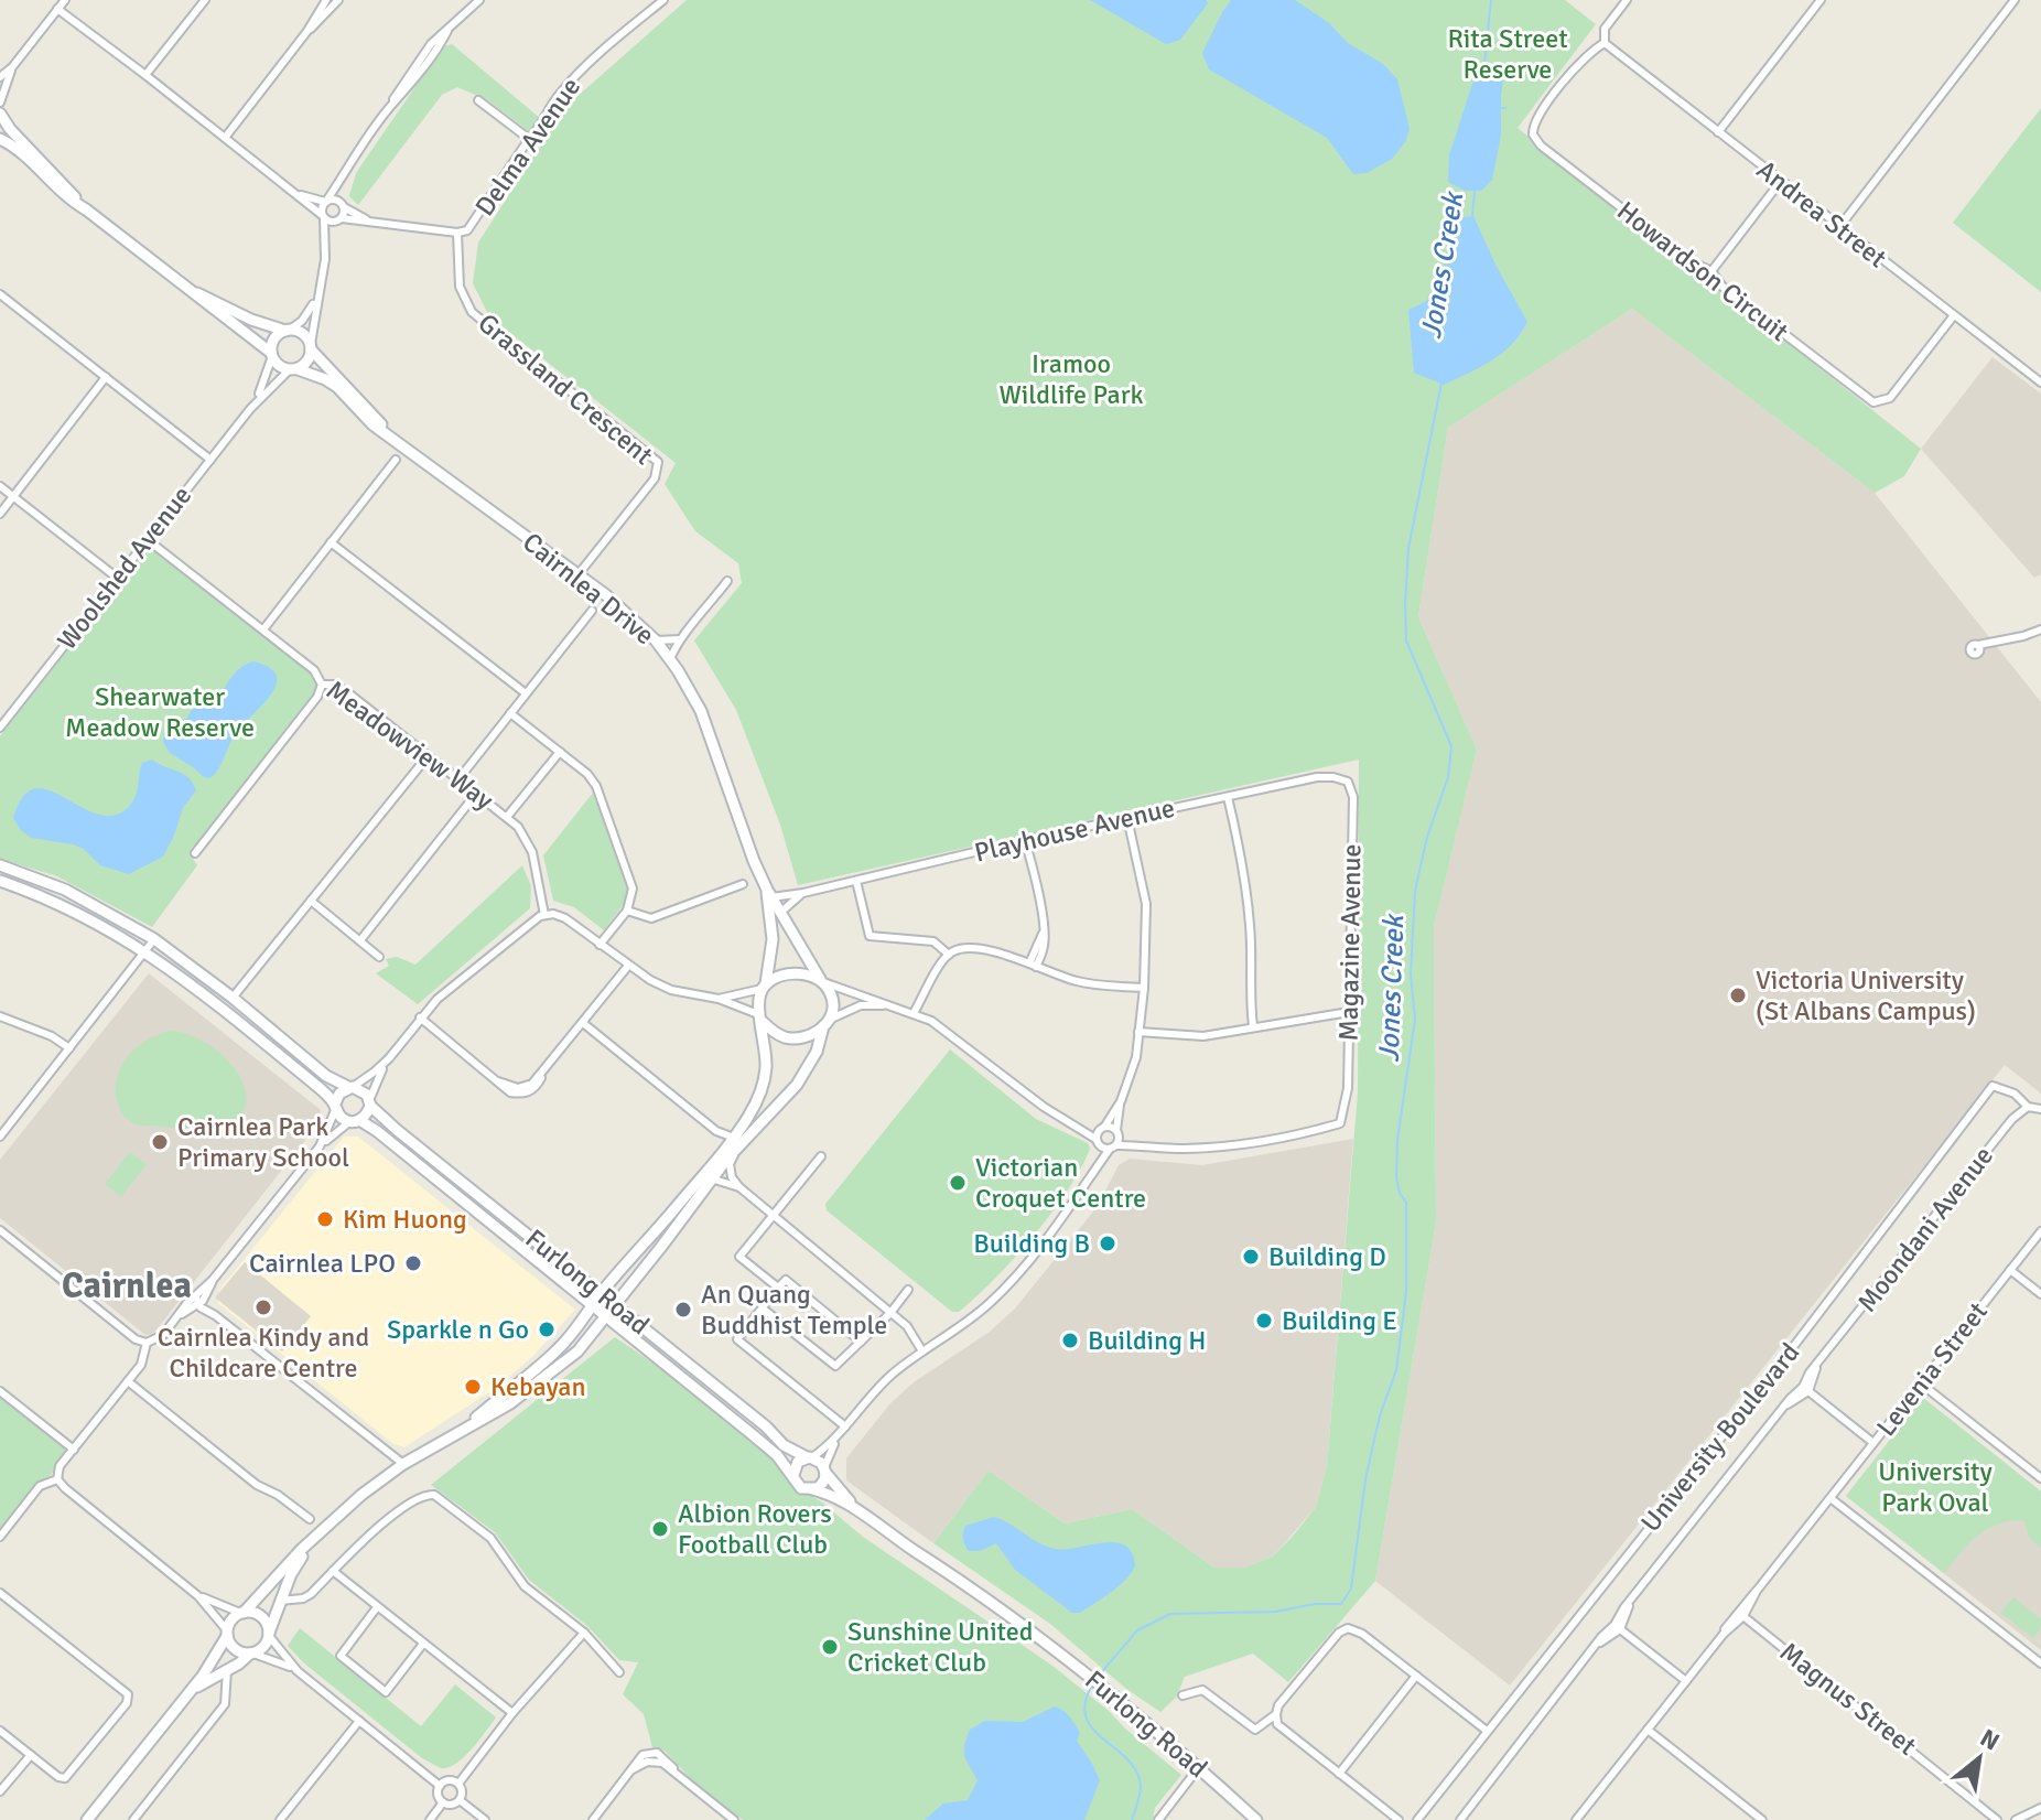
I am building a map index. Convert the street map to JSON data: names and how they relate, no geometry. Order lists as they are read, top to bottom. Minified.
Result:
{"streets":{"street":["Delma Avenue","Andrea Street","Howardson Circuit","Grassland Crescent","Woolshed Avenue","Cairnlea Drive","Meadowview Way","Playhouse Avenue","Magazine Avenue","Moondani Avenue","Furlong Road","Levenia Street","University Boulevard","Magnus Street"]},"crossings":[["Delma Avenue","Grassland Crescent"],["Andrea Street","Howardson Circuit"],["Grassland Crescent","Cairnlea Drive"],["Woolshed Avenue","Cairnlea Drive"],["Woolshed Avenue","Meadowview Way"],["Cairnlea Drive","Playhouse Avenue"],["Playhouse Avenue","Magazine Avenue"],["Moondani Avenue","University Boulevard"],["Levenia Street","Magnus Street"]],"districts":["Cairnlea"],"water":["Jones Creek"],"parks":["Rita Street Reserve","Iramoo Wildlife Park","Shearwater Meadow Reserve","University Park Oval"],"places":["Victoria University (St Albans Campus)","Cairnlea Park Primary School","Victorian Croquet Centre","Kim Huong","Building B","Building D","Cairnlea LPO","Cairnlea Kindy and Childcare Centre","An Quang Buddhist Temple","Building E","Sparkle n Go","Building H","Kebayan","Albion Rovers Football Club","Sunshine United Cricket Club"],"north":"top right"}
